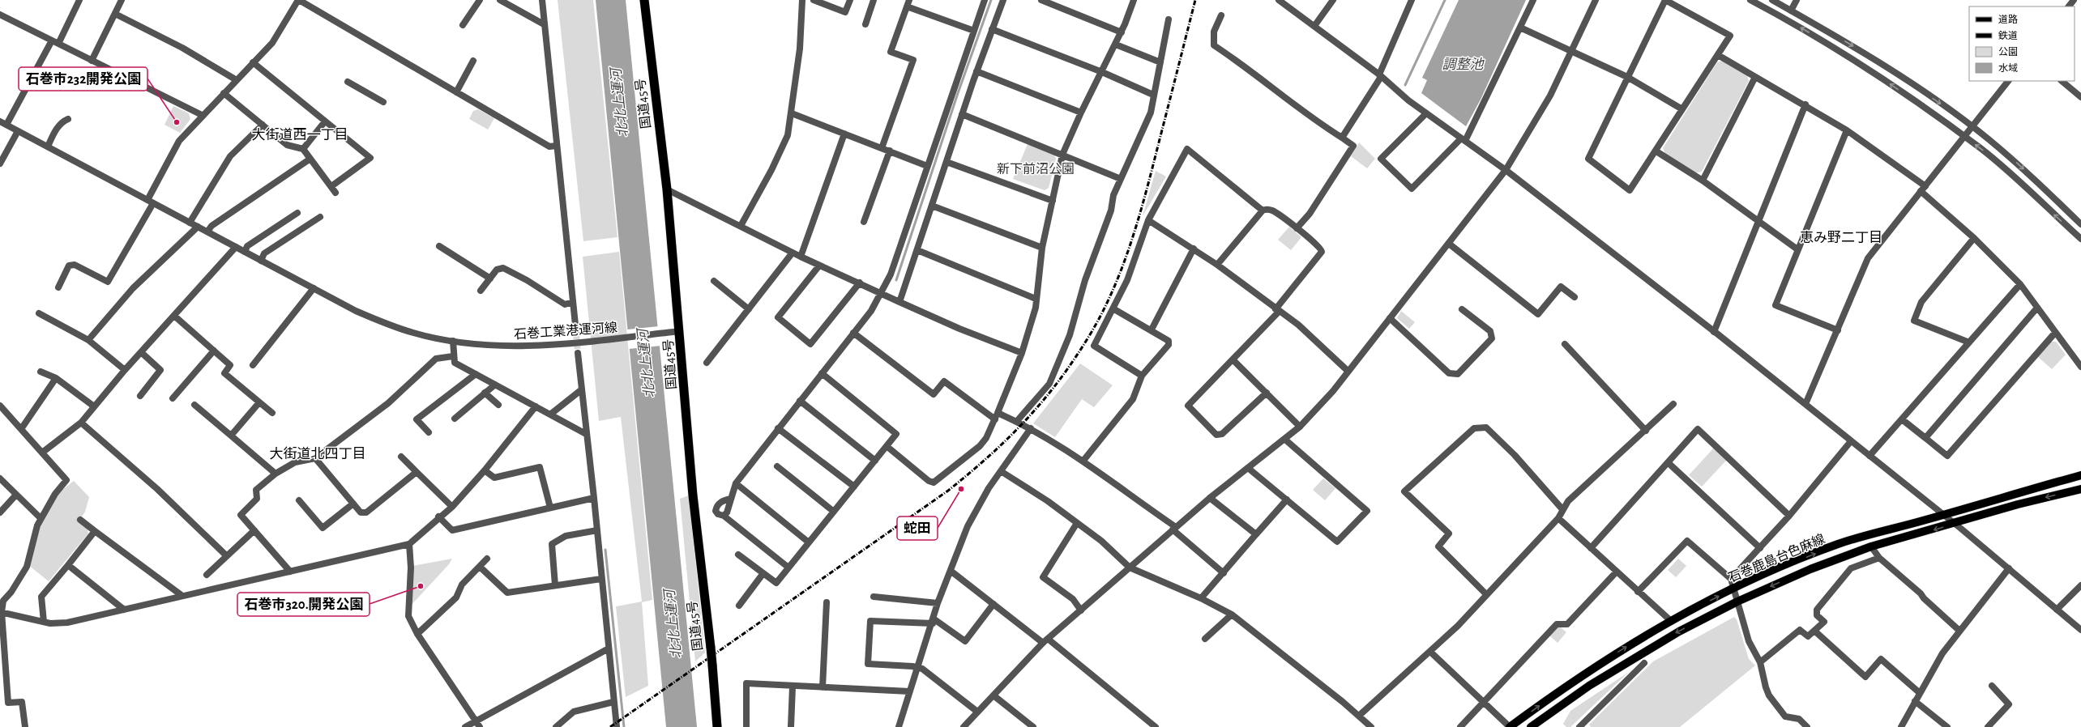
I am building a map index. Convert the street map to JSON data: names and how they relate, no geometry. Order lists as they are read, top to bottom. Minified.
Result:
{"streets":{"highway":["国道45号"],"main road":["石巻鹿島台色麻線"],"street":["石巻工業港運河線"]},"crossings":[["国道45号","石巻工業港運河線"]],"districts":["大街道西一丁目","恵み野二丁目","大街道北四丁目"],"water":["調整池","北北上運河"],"parks":["新下前沼公園"],"places":["石巻市232開発公園","蛇田","石巻市320.開発公園"],"legend":["道路","鉄道","公園","水域"]}
